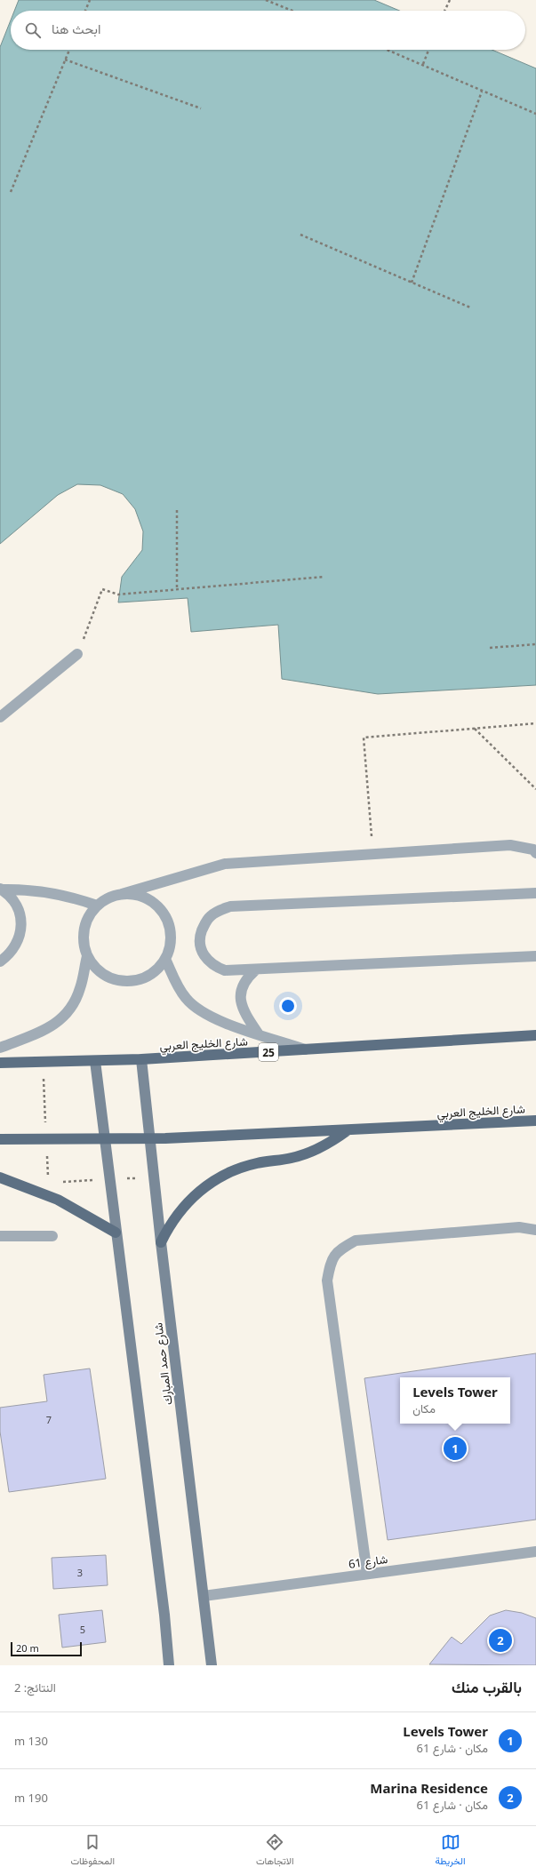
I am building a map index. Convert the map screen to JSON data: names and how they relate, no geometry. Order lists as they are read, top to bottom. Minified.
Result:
{"streets":{"main road":["شارع الخليج العربي","25","شارع حمد المبارك"],"street":["شارع 61"]},"crossings":[["شارع الخليج العربي","شارع حمد المبارك"],["شارع حمد المبارك","شارع 61"]],"house_numbers":["7","3","5"],"scale_bar":"20 m","page":{"search":"ابحث هنا","popup":["Levels Tower","مكان"],"pins":["1","2"],"scale":"20 m","heading":["بالقرب منك","النتائج: 2"],"list":[{"mark":"1","name":"Levels Tower","note":"مكان · شارع 61","value":"130 m"},{"mark":"2","name":"Marina Residence","note":"مكان · شارع 61","value":"190 m"}],"nav":["الخريطة","الاتجاهات","المحفوظات"]}}
